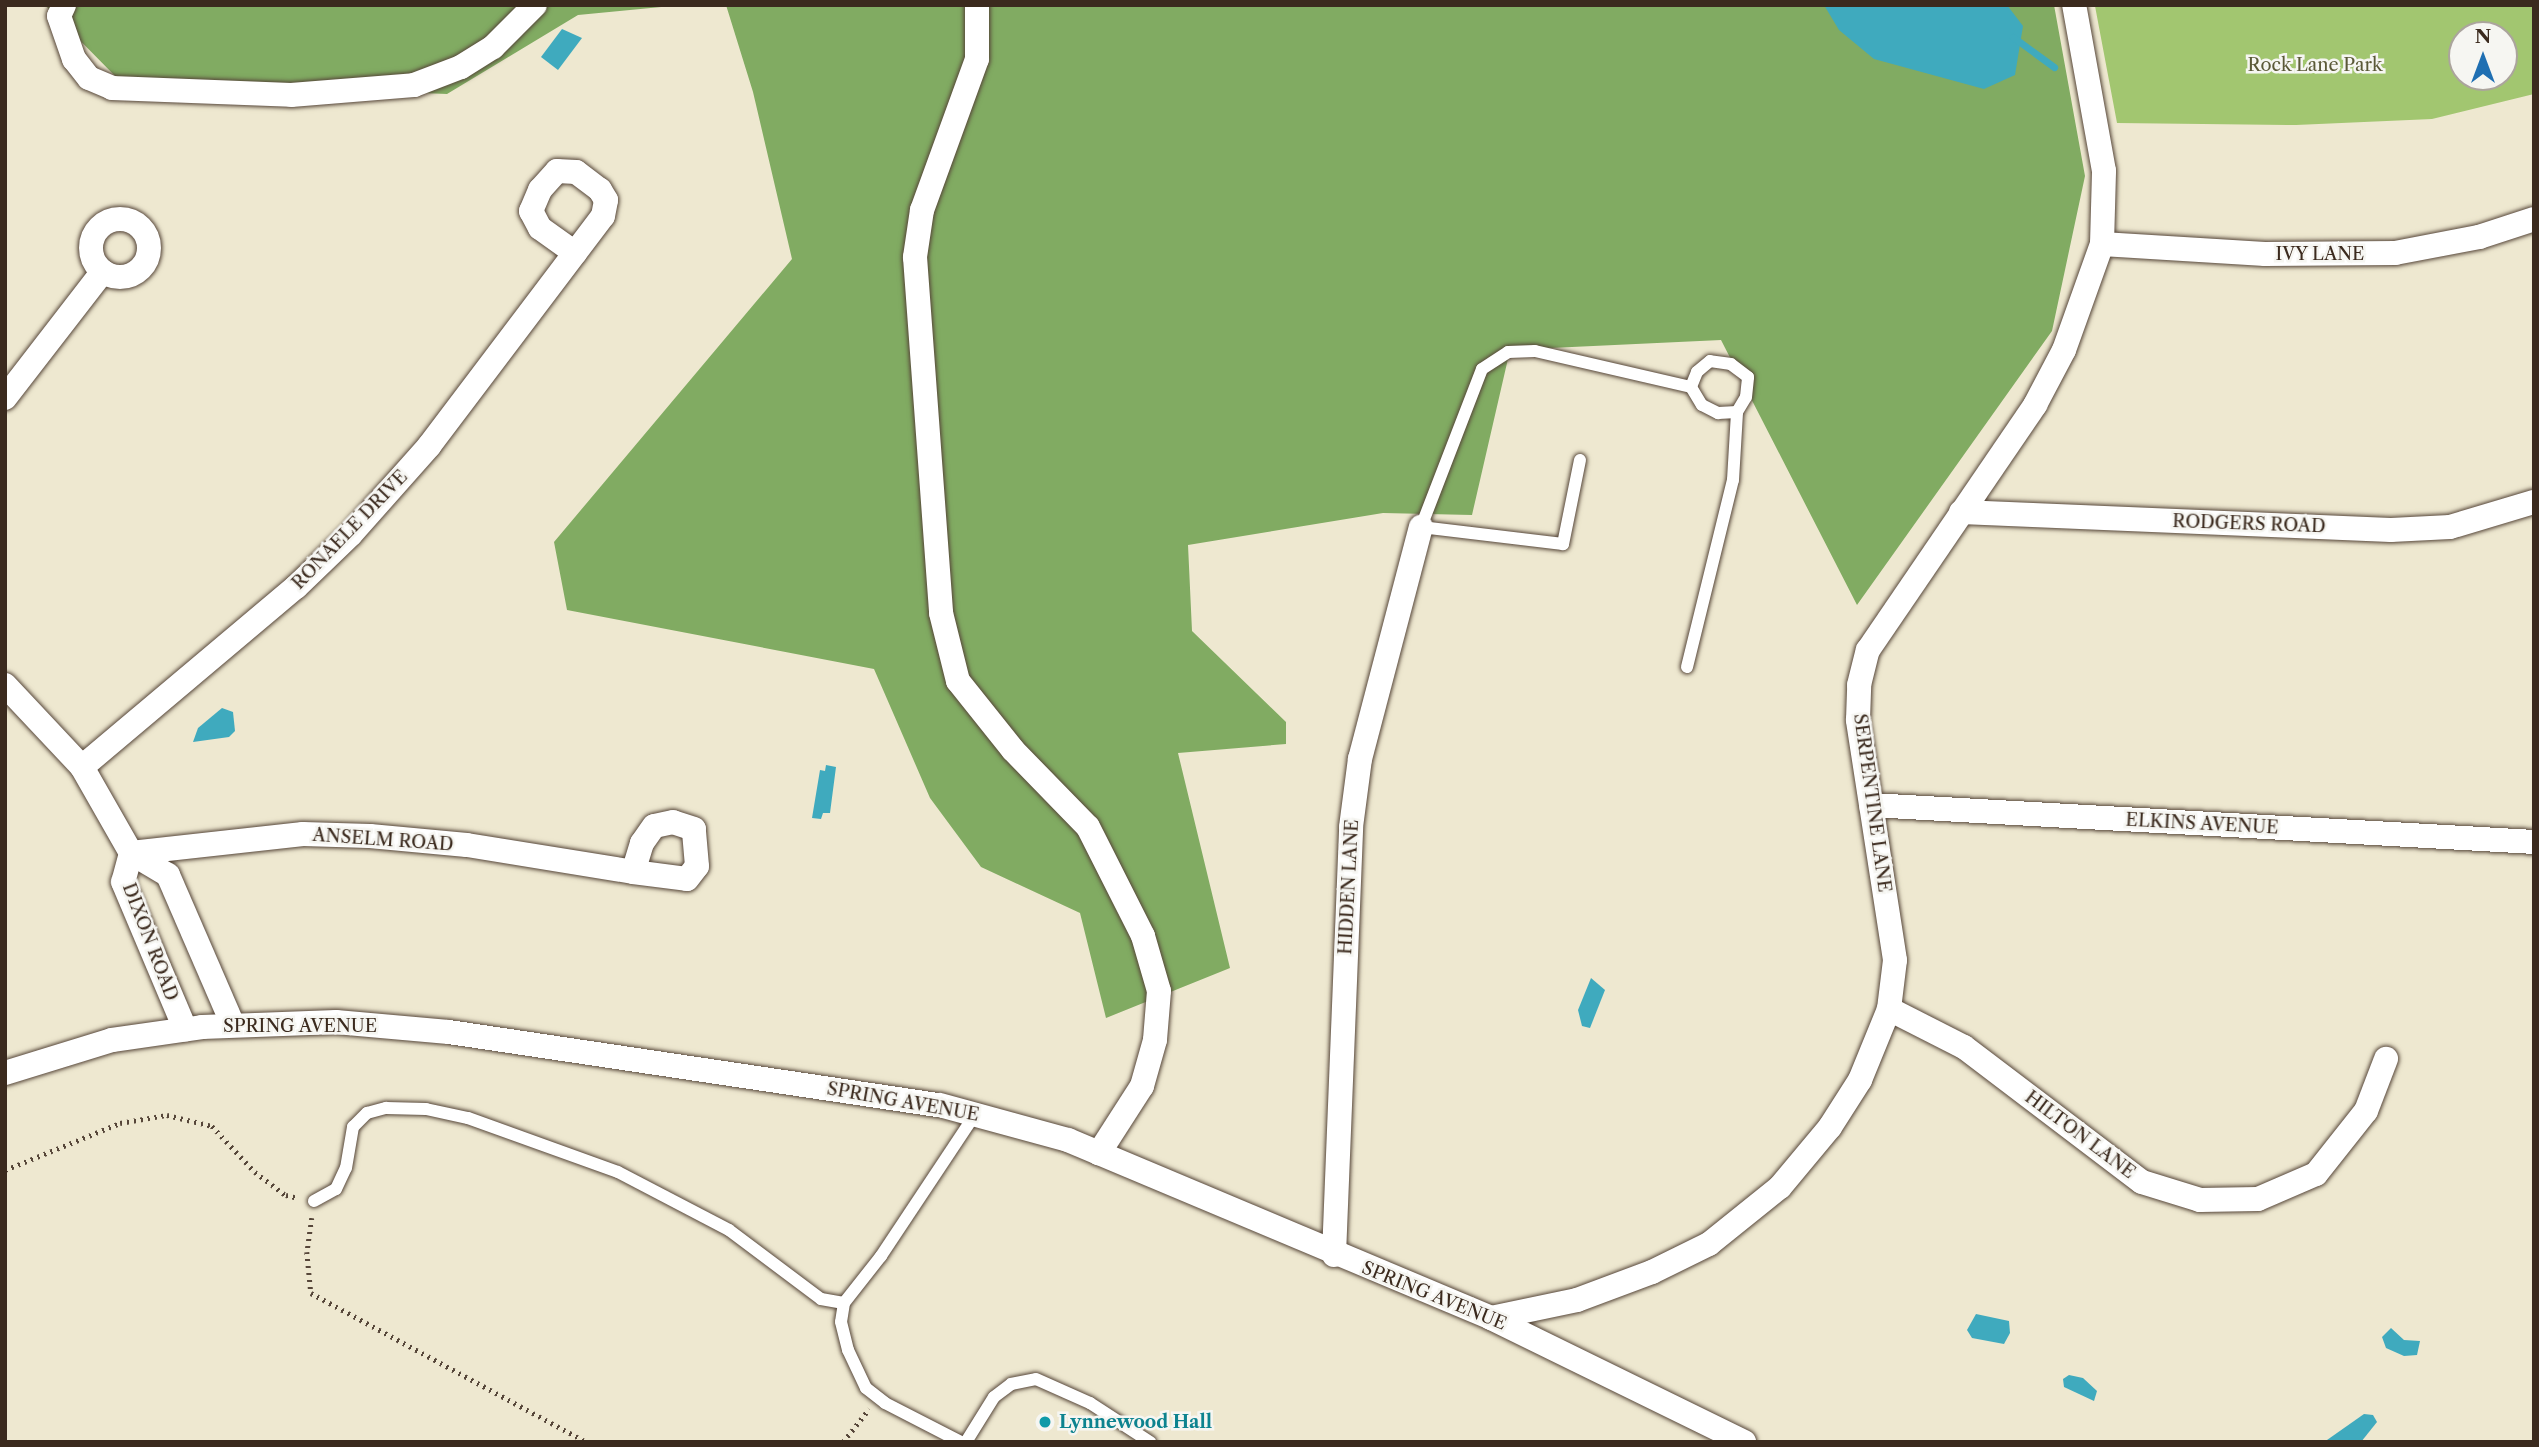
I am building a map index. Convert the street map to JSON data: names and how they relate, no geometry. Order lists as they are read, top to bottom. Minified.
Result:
{"streets":{"street":["IVY LANE","RODGERS ROAD","RONAELE DRIVE","SERPENTINE LANE","ELKINS AVENUE","ANSELM ROAD","HIDDEN LANE","DIXON ROAD","SPRING AVENUE","HILTON LANE"]},"crossings":[["IVY LANE","SERPENTINE LANE"],["RODGERS ROAD","SERPENTINE LANE"],["RONAELE DRIVE","DIXON ROAD"],["SERPENTINE LANE","ELKINS AVENUE"],["SERPENTINE LANE","SPRING AVENUE"],["SERPENTINE LANE","HILTON LANE"],["ANSELM ROAD","DIXON ROAD"],["HIDDEN LANE","SPRING AVENUE"],["DIXON ROAD","SPRING AVENUE"]],"parks":["Rock Lane Park"],"places":["Lynnewood Hall"],"north":"top"}
